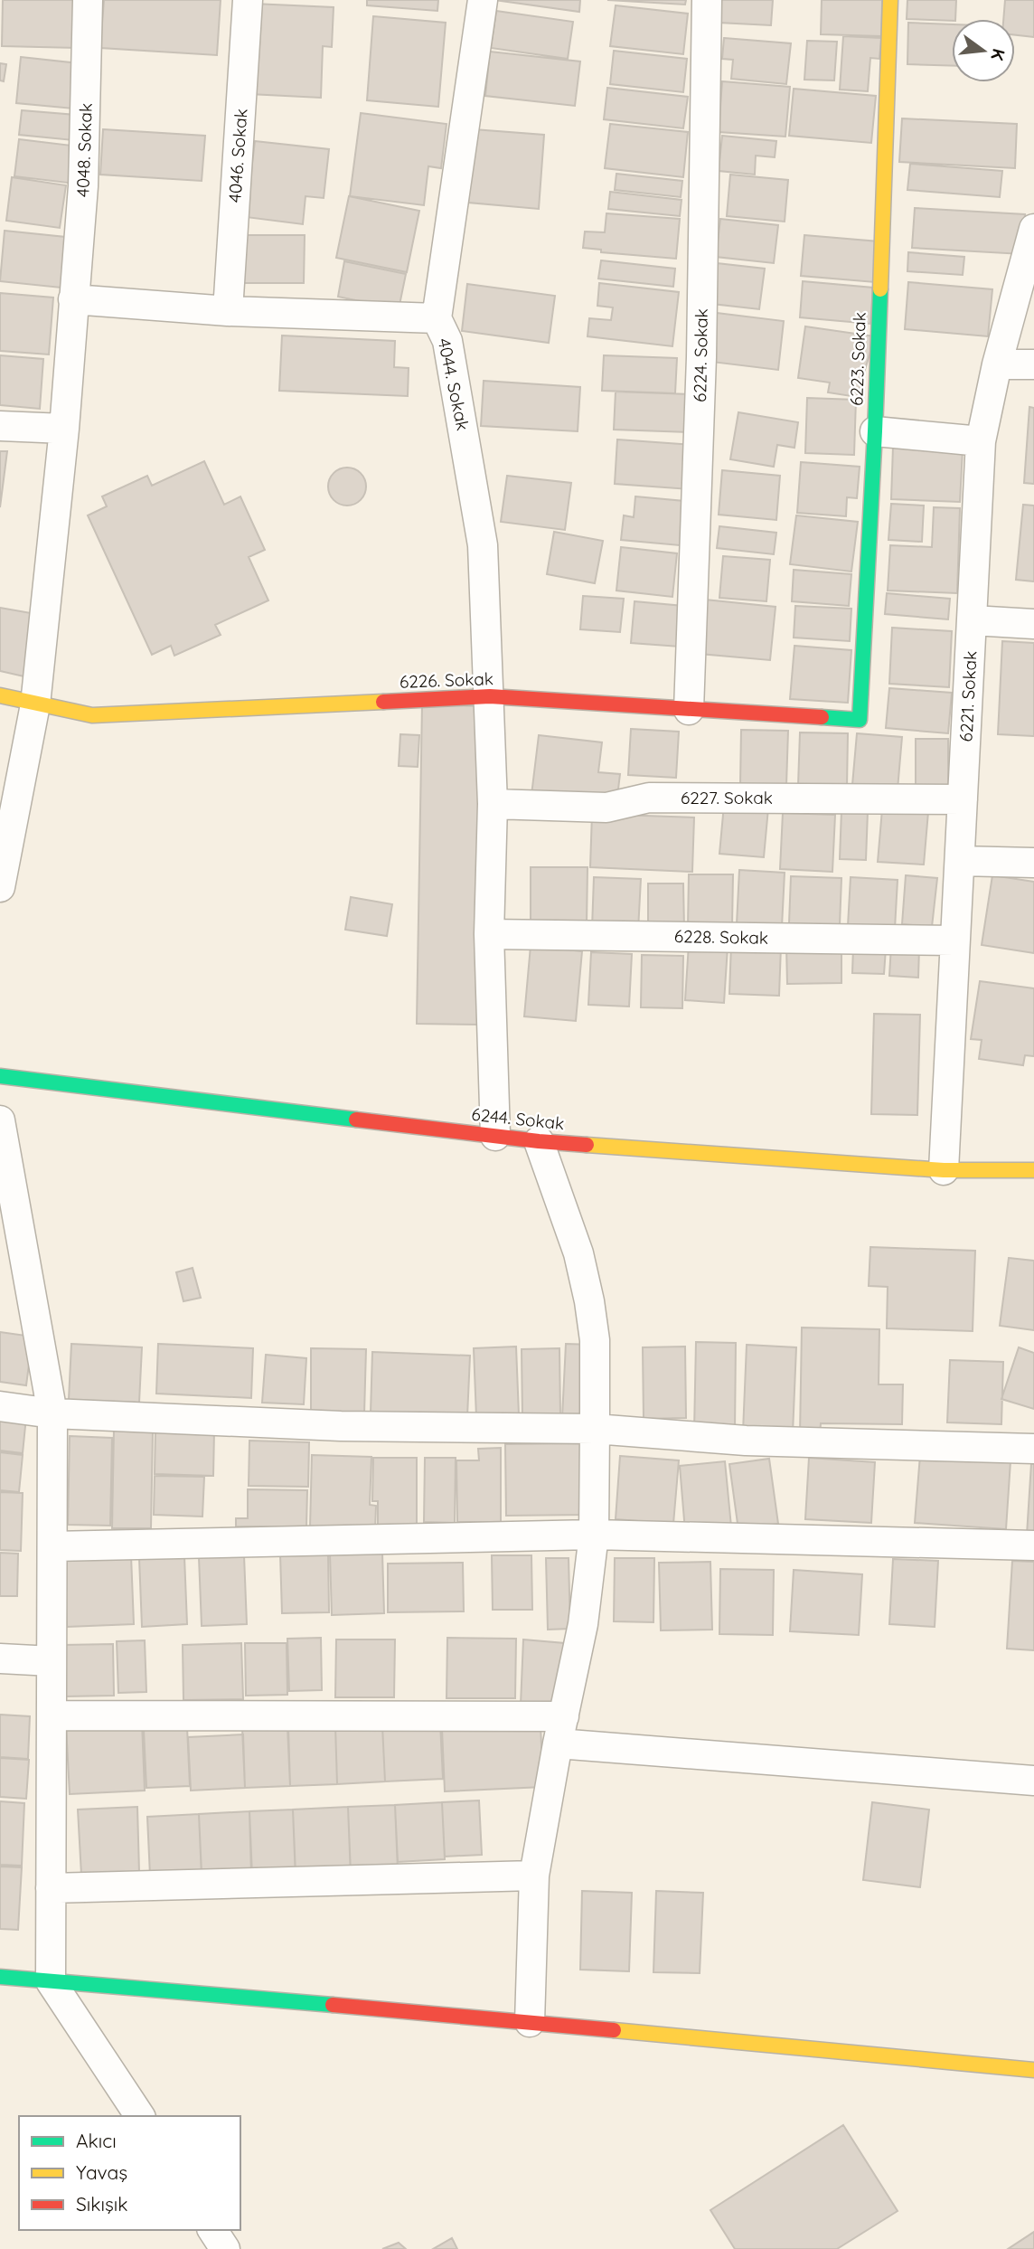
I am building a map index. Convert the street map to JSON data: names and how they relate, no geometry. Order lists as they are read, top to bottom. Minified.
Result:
{"streets":{"street":["4048. Sokak","4046. Sokak","6224. Sokak","6223. Sokak","4044. Sokak","6226. Sokak","6221. Sokak","6227. Sokak","6228. Sokak","6244. Sokak"]},"crossings":[["4048. Sokak","6226. Sokak"],["6224. Sokak","6226. Sokak"],["6223. Sokak","6226. Sokak"],["4044. Sokak","6226. Sokak"],["4044. Sokak","6227. Sokak"],["4044. Sokak","6228. Sokak"],["4044. Sokak","6244. Sokak"],["6221. Sokak","6227. Sokak"],["6221. Sokak","6228. Sokak"],["6221. Sokak","6244. Sokak"]],"legend":["Akıcı","Yavaş","Sıkışık"],"north":"right"}
